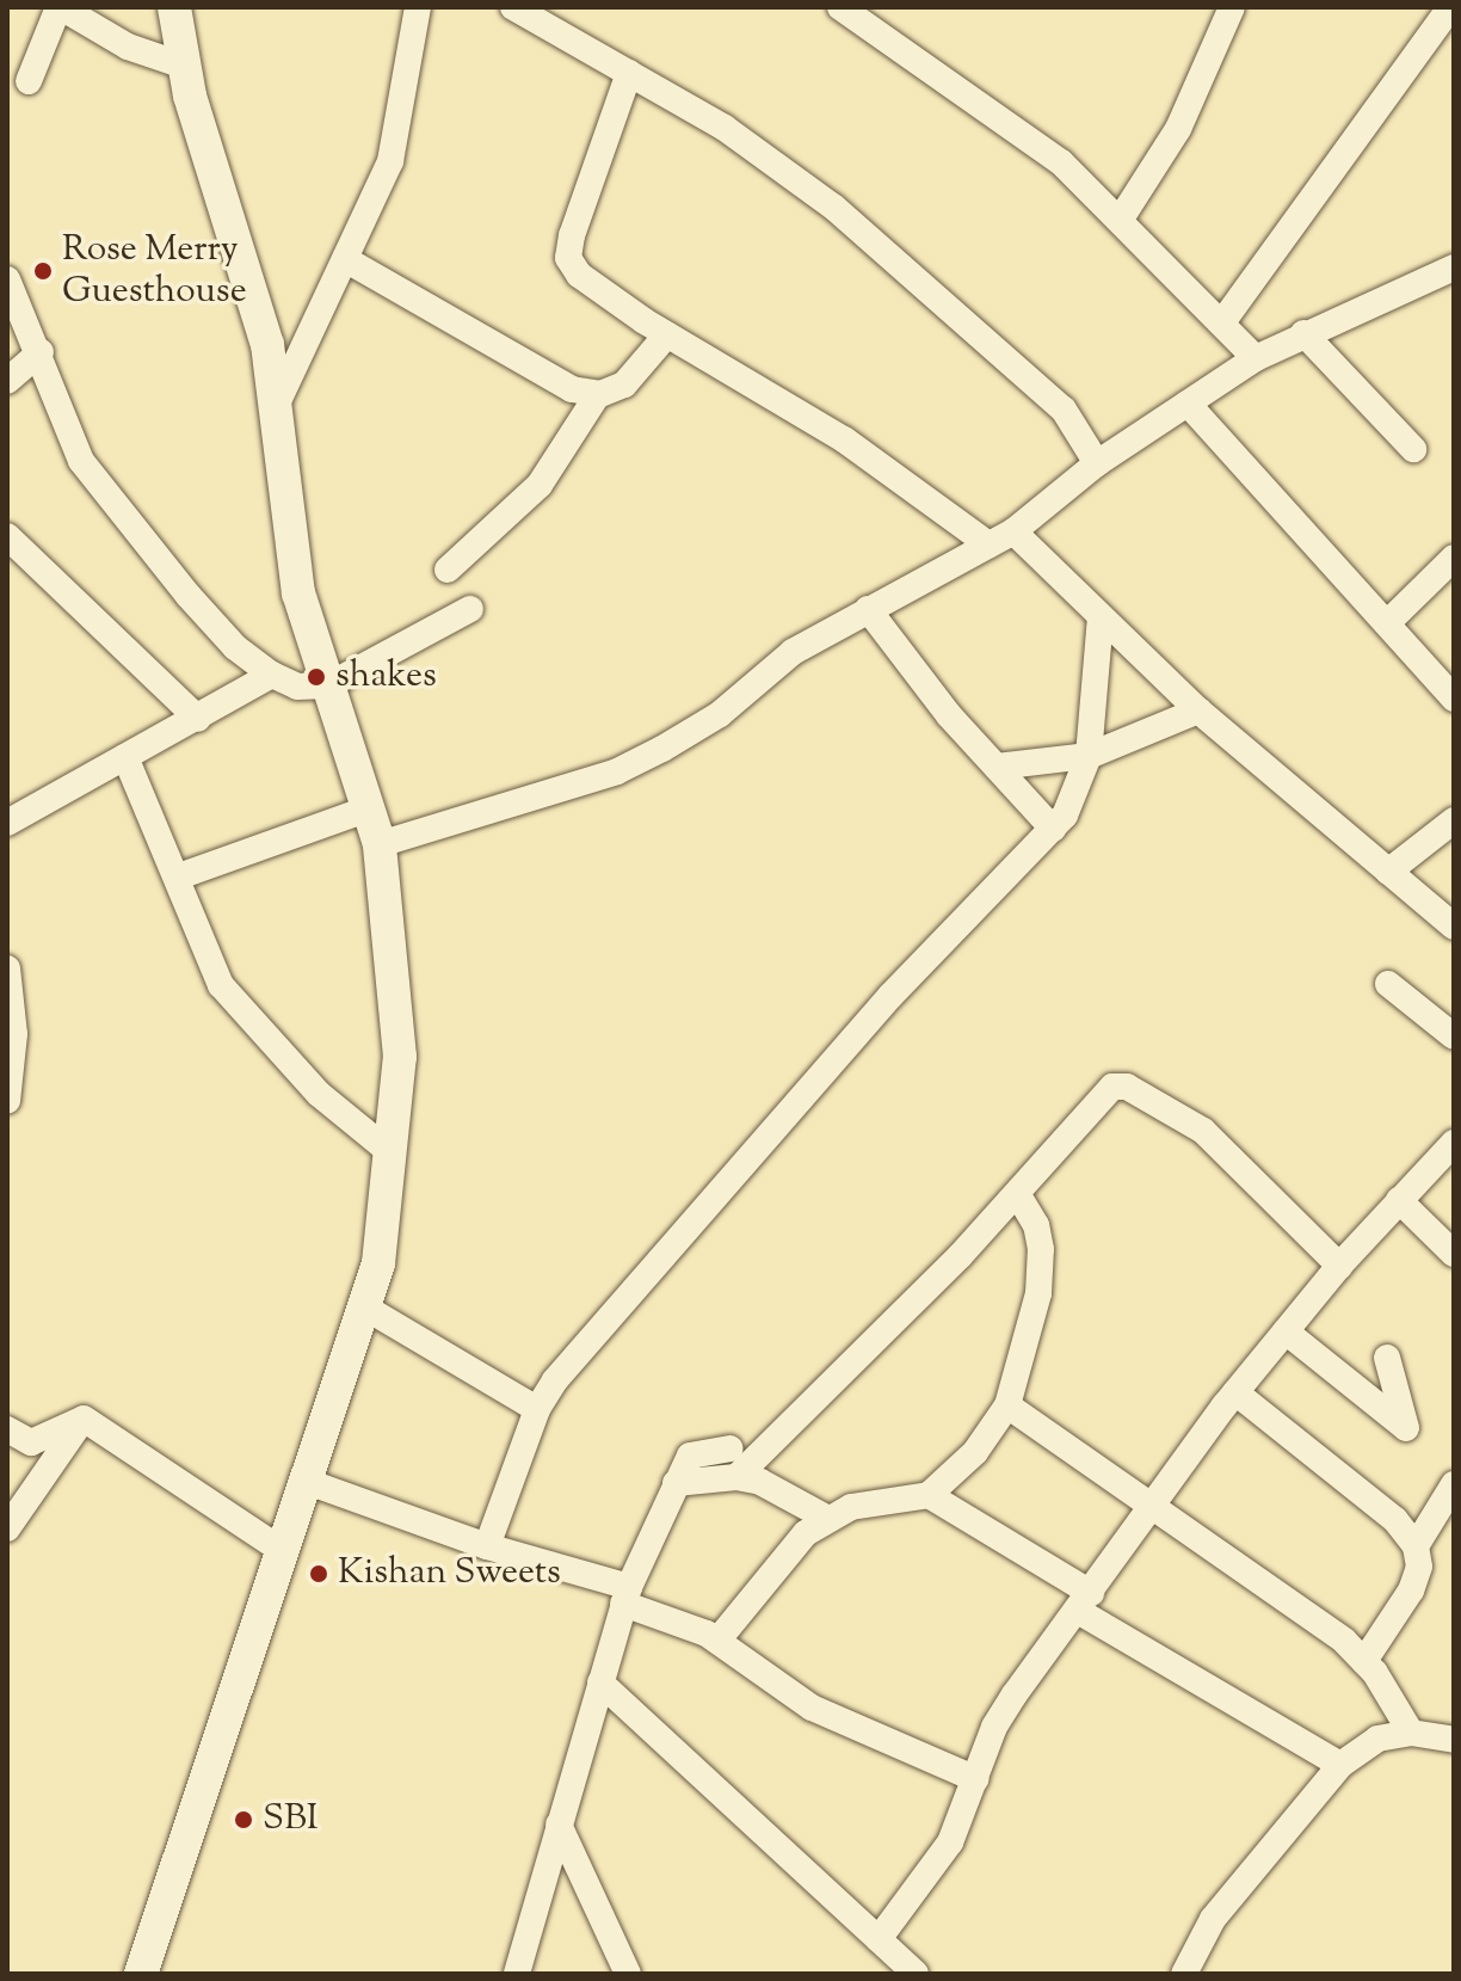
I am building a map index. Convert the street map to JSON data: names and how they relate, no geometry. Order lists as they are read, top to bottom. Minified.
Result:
{"places":["Rose Merry Guesthouse","shakes","Kishan Sweets","SBI"]}
